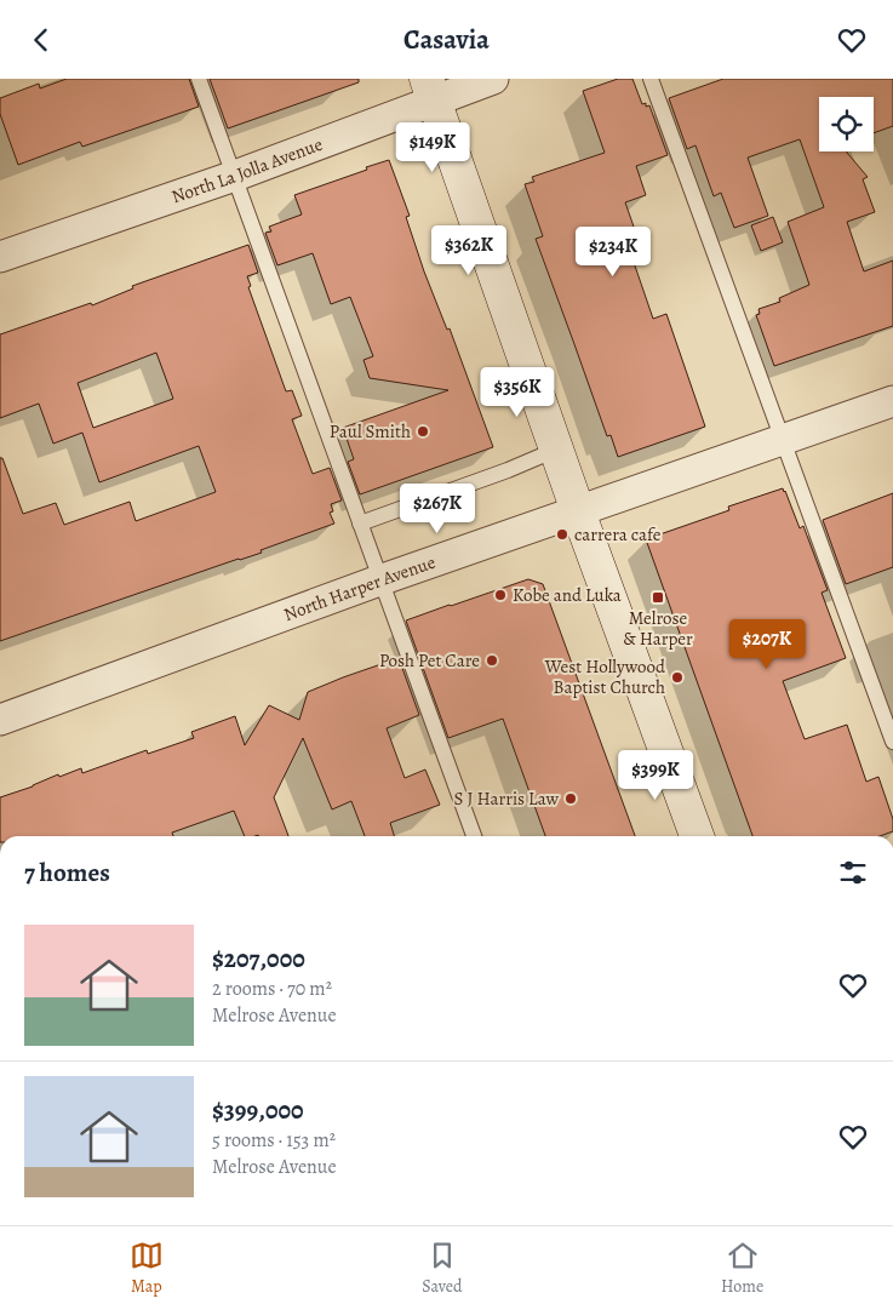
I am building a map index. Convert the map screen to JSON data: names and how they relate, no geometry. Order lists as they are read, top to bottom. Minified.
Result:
{"streets":{"street":["North La Jolla Avenue","North Harper Avenue"]},"places":{"other":["Paul Smith","carrera cafe","Kobe and Luka","Posh Pet Care","West Hollywood Baptist Church","S J Harris Law"],"transit":["Melrose & Harper"]},"page":{"header":"Casavia","price":["$149K","$362K","$234K","$356K","$267K","$207K","$399K"],"heading":"7 homes","list":[{"name":"$207,000","note":"2 rooms · 70 m² · Melrose Avenue"},{"name":"$399,000","note":"5 rooms · 153 m² · Melrose Avenue"}],"tabs":["Map","Saved","Home"]}}
